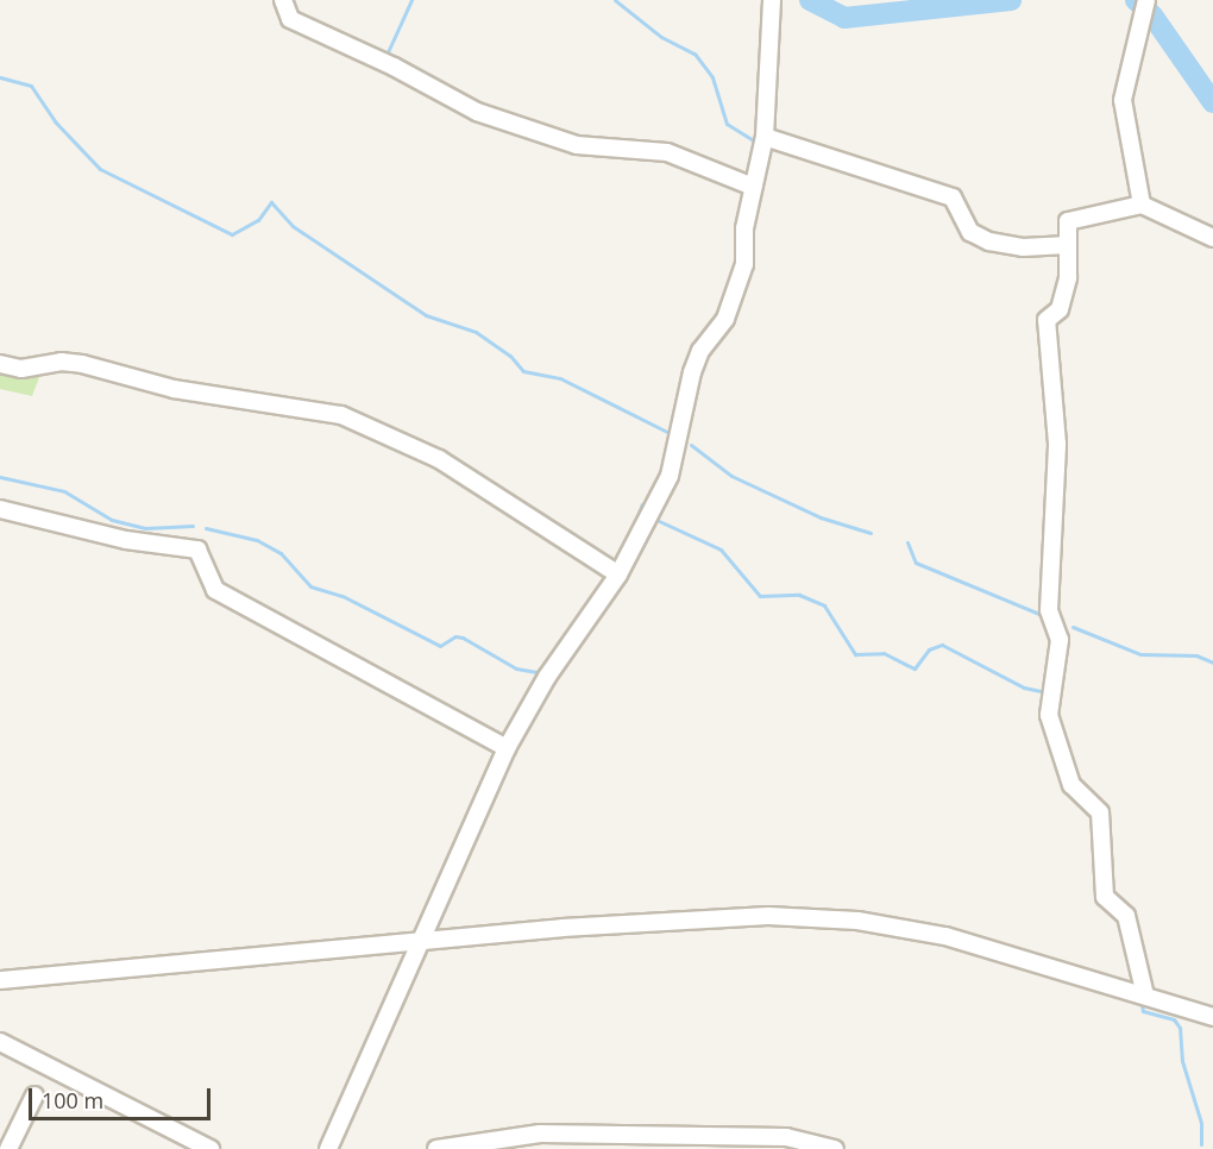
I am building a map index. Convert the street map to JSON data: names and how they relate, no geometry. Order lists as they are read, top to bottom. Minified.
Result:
{"scale_bar":"100 m"}
